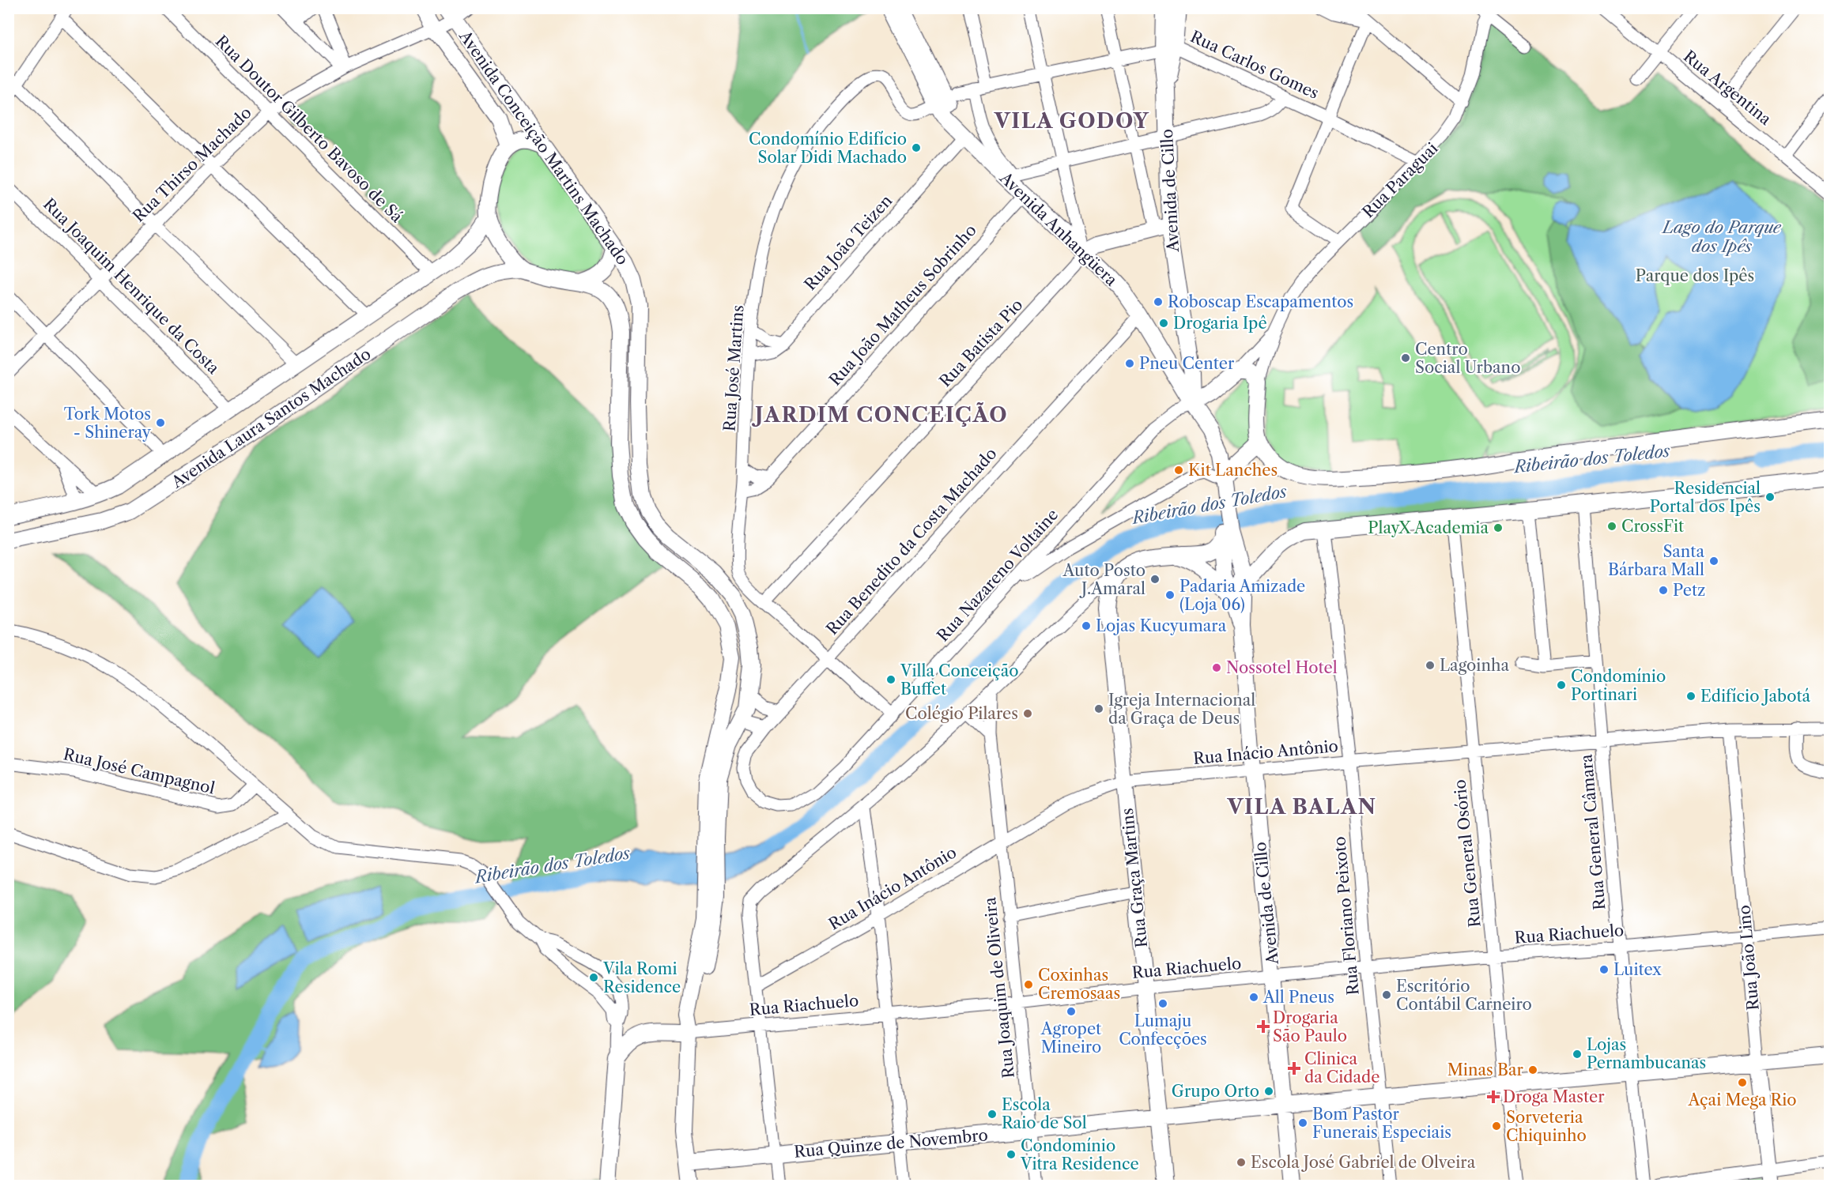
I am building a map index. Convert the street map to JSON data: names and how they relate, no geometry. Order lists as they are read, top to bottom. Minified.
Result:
{"streets":{"main road":["Avenida Conceição Martins Machado","Rua Paraguai","Avenida de Cillo","Avenida Anhangüera","Avenida Laura Santos Machado","Rua Graça Martins","Rua João Lino","Rua Quinze de Novembro"],"street":["Rua Carlos Gomes","Rua Argentina","Rua Doutor Gilberto Bavoso de Sá","Rua Thirso Machado","Rua João Teizen","Rua Joaquim Henrique da Costa","Rua João Matheus Sobrinho","Rua Batista Pio","Rua José Martins","Rua Benedito da Costa Machado","Rua Nazareno Voltaine","Rua Inácio Antônio","Rua José Campagnol","Rua General Câmara","Rua General Osório","Rua Floriano Peixoto","Rua Riachuelo","Rua Joaquim de Oliveira"]},"crossings":[["Rua Carlos Gomes","Rua Paraguai"],["Rua Carlos Gomes","Avenida de Cillo"],["Rua Doutor Gilberto Bavoso de Sá","Rua Thirso Machado"],["Rua Doutor Gilberto Bavoso de Sá","Avenida Laura Santos Machado"],["Avenida Conceição Martins Machado","Rua Thirso Machado"],["Avenida Conceição Martins Machado","Avenida Laura Santos Machado"],["Avenida Conceição Martins Machado","Rua Riachuelo"],["Avenida Conceição Martins Machado","Rua Quinze de Novembro"],["Rua Thirso Machado","Rua Joaquim Henrique da Costa"],["Avenida de Cillo","Avenida Anhangüera"],["Avenida de Cillo","Rua Nazareno Voltaine"],["Avenida de Cillo","Rua Inácio Antônio"],["Avenida de Cillo","Rua Riachuelo"],["Avenida de Cillo","Rua Quinze de Novembro"],["Avenida Anhangüera","Rua João Teizen"],["Avenida Anhangüera","Rua João Matheus Sobrinho"],["Avenida Anhangüera","Rua Batista Pio"],["Avenida Anhangüera","Rua José Martins"],["Avenida Anhangüera","Rua Benedito da Costa Machado"],["Avenida Anhangüera","Rua Nazareno Voltaine"],["Rua João Teizen","Rua José Martins"],["Rua Joaquim Henrique da Costa","Avenida Laura Santos Machado"],["Rua João Matheus Sobrinho","Rua José Martins"],["Rua Batista Pio","Rua José Martins"],["Rua José Martins","Rua Benedito da Costa Machado"],["Rua José Martins","Rua Nazareno Voltaine"],["Rua Benedito da Costa Machado","Rua Nazareno Voltaine"],["Rua Inácio Antônio","Rua General Câmara"],["Rua Inácio Antônio","Rua General Osório"],["Rua Inácio Antônio","Rua Graça Martins"],["Rua Inácio Antônio","Rua Floriano Peixoto"],["Rua Inácio Antônio","Rua João Lino"],["Rua Inácio Antônio","Rua Joaquim de Oliveira"],["Rua General Câmara","Rua Riachuelo"],["Rua General Câmara","Rua Quinze de Novembro"],["Rua General Osório","Rua Riachuelo"],["Rua General Osório","Rua Quinze de Novembro"],["Rua Graça Martins","Rua Riachuelo"],["Rua Graça Martins","Rua Quinze de Novembro"],["Rua Floriano Peixoto","Rua Riachuelo"],["Rua Floriano Peixoto","Rua Quinze de Novembro"],["Rua Riachuelo","Rua João Lino"],["Rua Riachuelo","Rua Joaquim de Oliveira"],["Rua João Lino","Rua Quinze de Novembro"],["Rua Joaquim de Oliveira","Rua Quinze de Novembro"]],"districts":["VILA GODOY","JARDIM CONCEIÇÃO","VILA BALAN"],"water":["Lago do Parque dos Ipês","Ribeirão dos Toledos"],"parks":["Parque dos Ipês"],"places":{"other":["Condomínio Edifício Solar Didi Machado","Roboscap Escapamentos","Drogaria Ipê","Centro Social Urbano","Pneu Center","Tork Motos - Shineray","Kit Lanches","Residencial Portal dos Ipês","CrossFit","PlayX Academia","Santa Bárbara Mall","Auto Posto J.Amaral","Petz","Padaria Amizade (Loja 06)","Lojas Kucyumara","Lagoinha","Nossotel Hotel","Villa Conceição Buffet","Condomínio Portinari","Edifício Jabotá","Igreja Internacional da Graça de Deus","Colégio Pilares","Luitex","Vila Romi Residence","Coxinhas Cremosaas","Escritório Contábil Carneiro","All Pneus","Lumaju Confecções","Agropet Mineiro","Lojas Pernambucanas","Minas Bar","Açai Mega Rio","Grupo Orto","Escola Raio de Sol","Bom Pastor Funerais Especiais","Sorveteria Chiquinho","Condomínio Vitra Residence","Escola José Gabriel de Olveira"],"health":["Drogaria São Paulo","Clinica da Cidade","Droga Master"]}}
